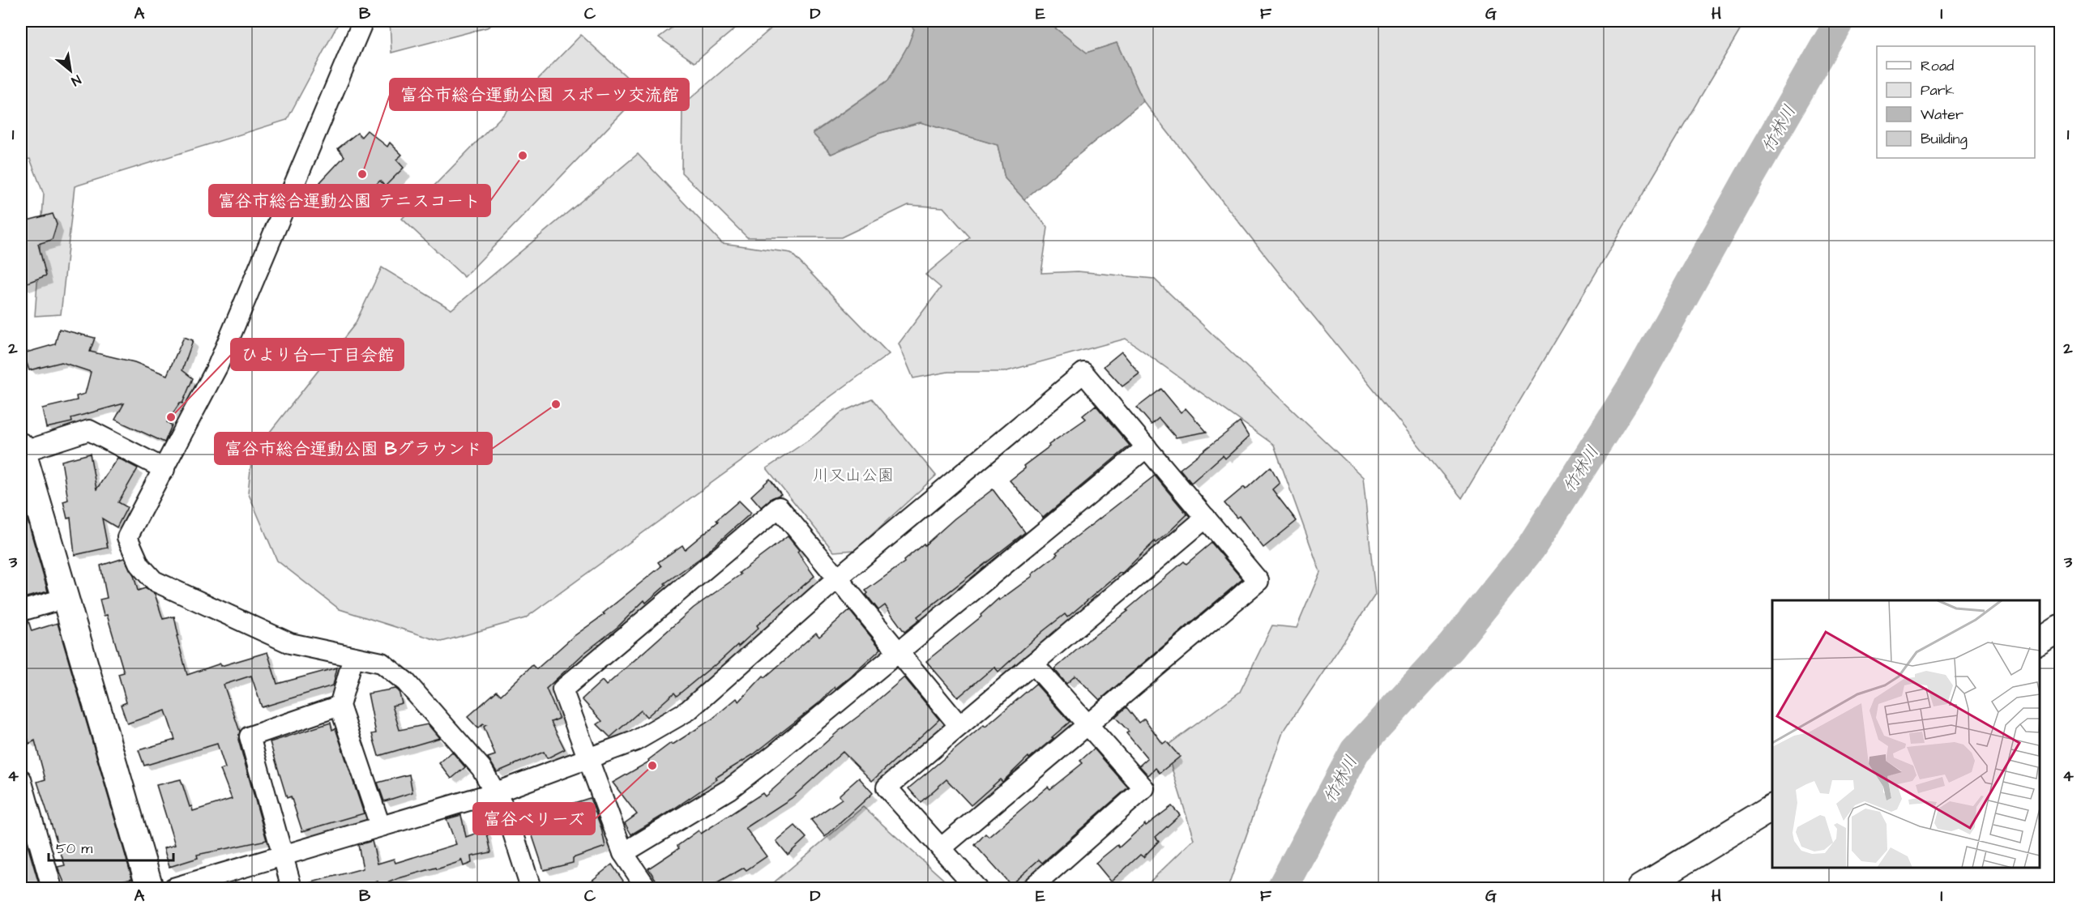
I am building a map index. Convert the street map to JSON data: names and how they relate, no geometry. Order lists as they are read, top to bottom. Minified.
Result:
{"water":["竹林川"],"parks":["川又山公園"],"places":["富谷市総合運動公園 テニスコート","富谷市総合運動公園 スポーツ交流館","富谷市総合運動公園 Bグラウンド","ひより台一丁目会館","富谷ベリーズ"],"legend":["Road","Park","Water","Building"],"scale_bar":"50 m","north":"bottom right","grid":{"columns":["A","B","C","D","E","F","G","H","I"],"rows":["1","2","3","4"]}}
